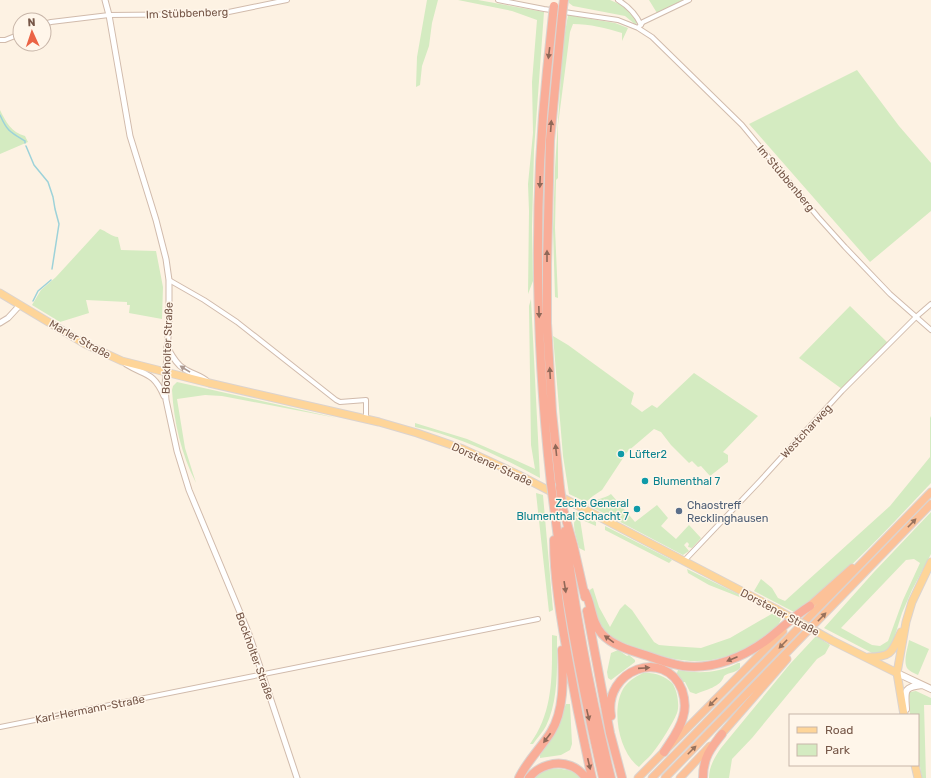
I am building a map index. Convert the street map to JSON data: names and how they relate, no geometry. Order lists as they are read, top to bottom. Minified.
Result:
{"streets":{"main road":["Marler Straße","Dorstener Straße"],"street":["Im Stübbenberg","Bockholter Straße","Westcharweg","Karl-Hermann-Straße"]},"crossings":[["Im Stübbenberg","Bockholter Straße"],["Im Stübbenberg","Westcharweg"],["Marler Straße","Bockholter Straße"],["Marler Straße","Dorstener Straße"],["Bockholter Straße","Dorstener Straße"],["Bockholter Straße","Karl-Hermann-Straße"],["Westcharweg","Dorstener Straße"]],"places":["Lüfter2","Blumenthal 7","Zeche General Blumenthal Schacht 7","Chaostreff Recklinghausen"],"legend":["Road","Park"],"north":"top"}
